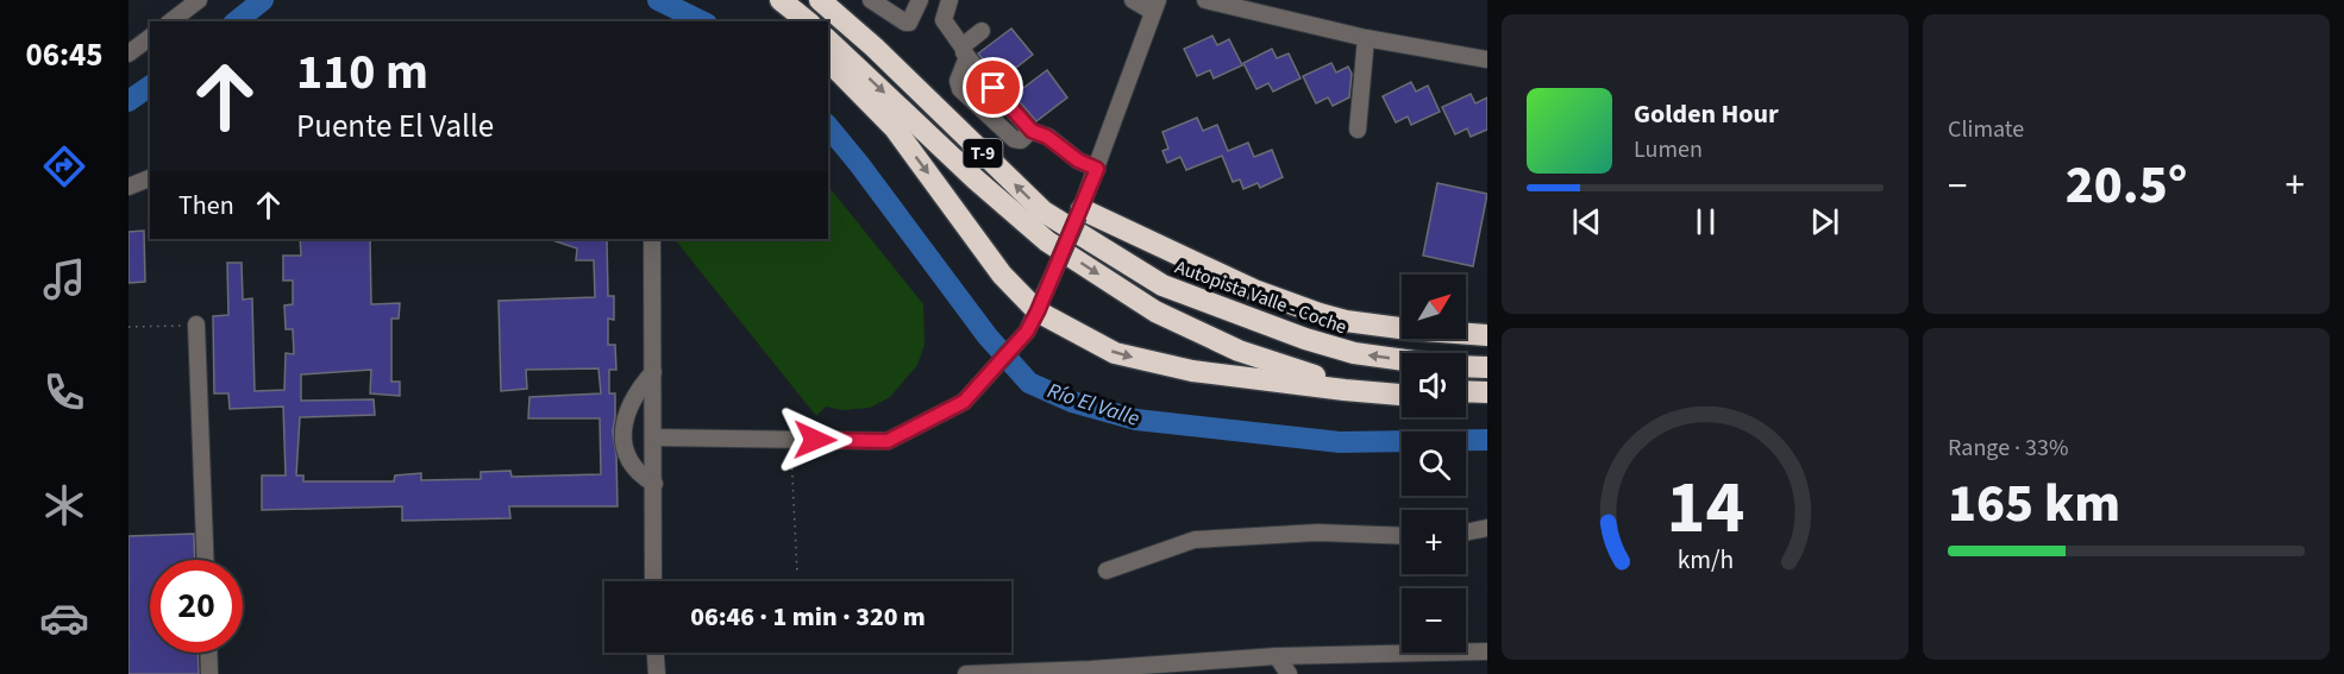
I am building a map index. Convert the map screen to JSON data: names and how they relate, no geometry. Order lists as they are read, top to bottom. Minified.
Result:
{"streets":{"highway":["T-9","Autopista Valle - Coche"]},"water":["Río El Valle"],"north":"top right","page":{"tabs":"06:45","tile":["Climate",["Range · 33%","165 km"]],"turn":["110 m","Puente El Valle"],"song":["Golden Hour","Lumen"],"heat":["−","20.5°","+"],"then":"Then","map_buttons":["+","−"],"limit":"20","trip":"06:46 · 1 min · 320 m","gauge":["14","km/h"]}}
